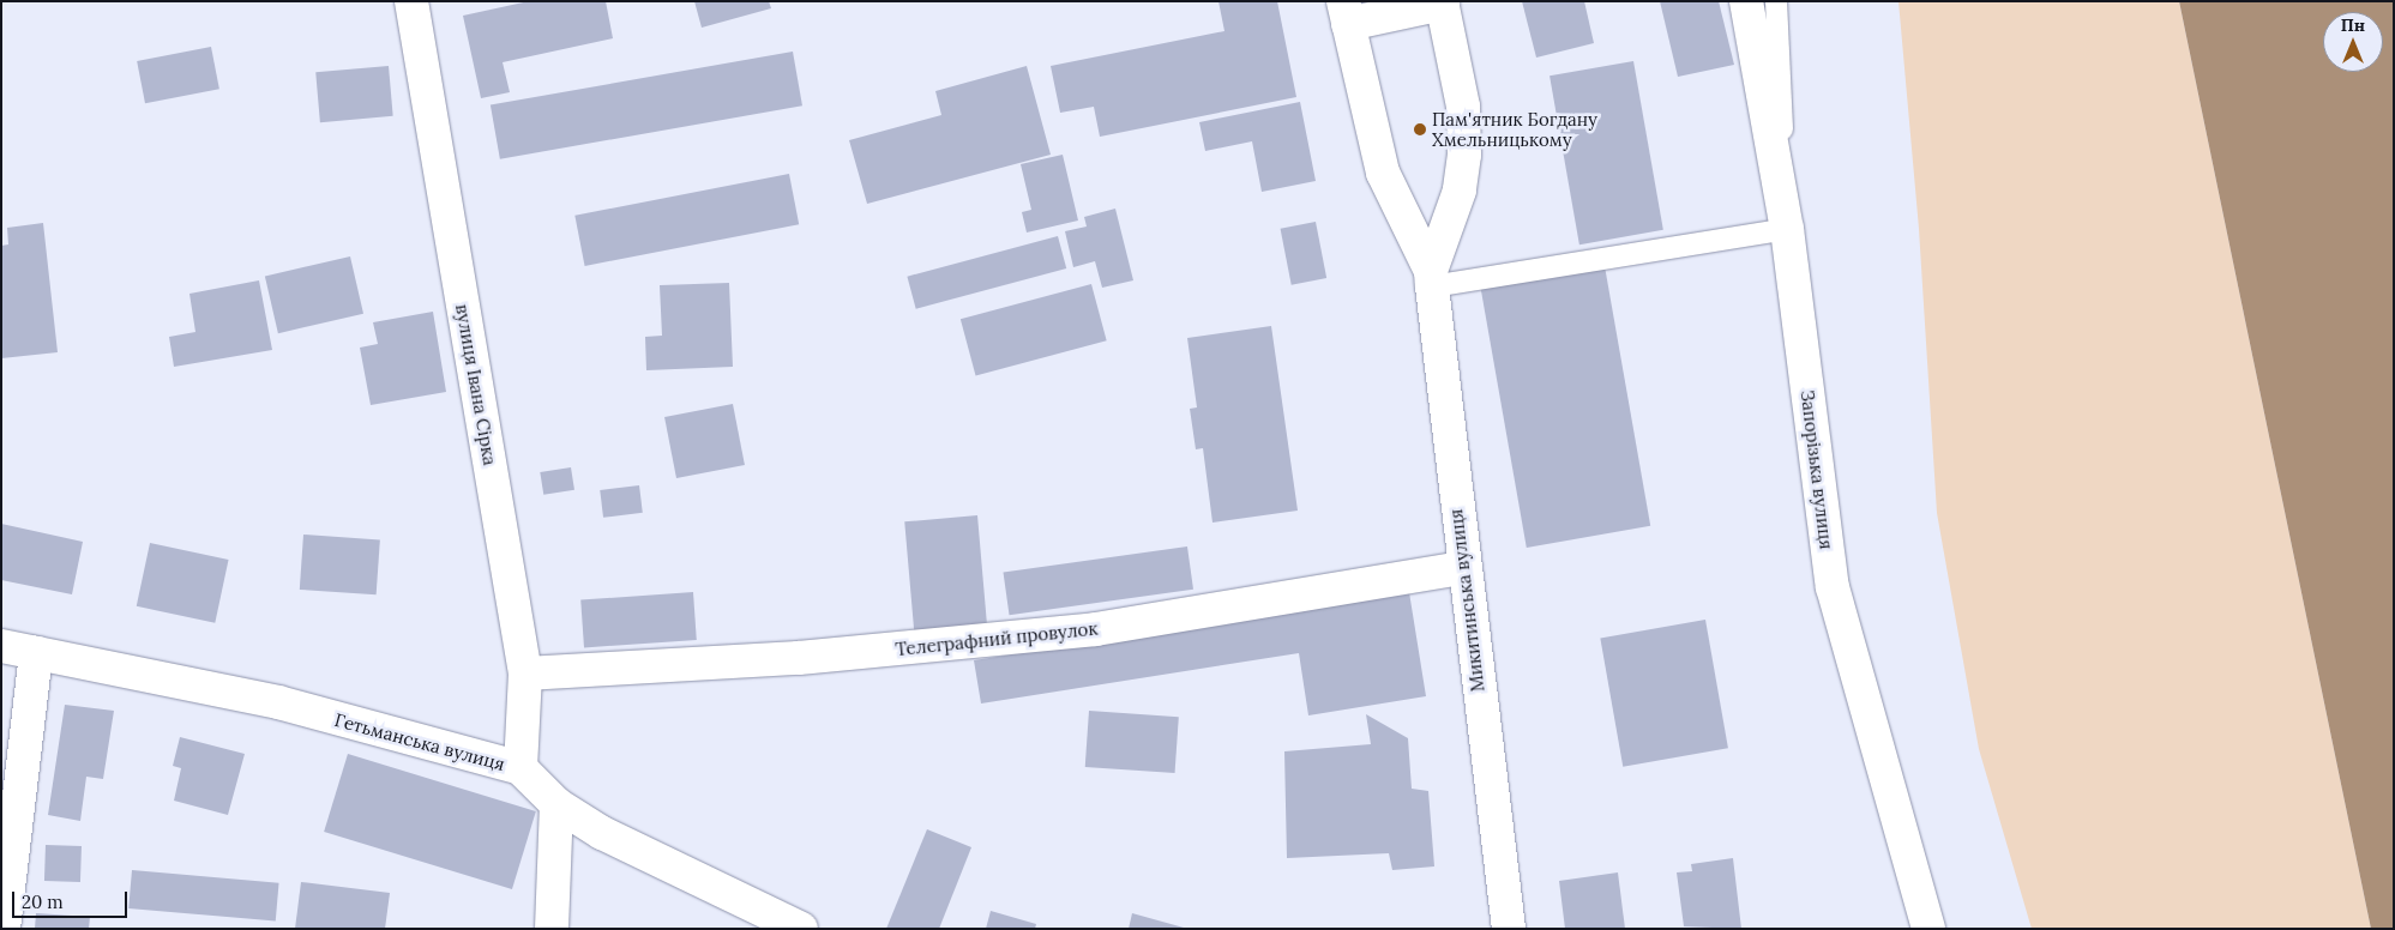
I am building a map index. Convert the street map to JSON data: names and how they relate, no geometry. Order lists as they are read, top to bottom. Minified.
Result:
{"streets":{"street":["вулиця Івана Сірка","Запорізька вулиця","Микитинська вулиця","Телеграфний провулок","Гетьманська вулиця"]},"crossings":[["вулиця Івана Сірка","Телеграфний провулок"],["вулиця Івана Сірка","Гетьманська вулиця"],["Микитинська вулиця","Телеграфний провулок"]],"places":["Пам'ятник Богдану Хмельницькому"],"scale_bar":"20 m","north":"top"}
